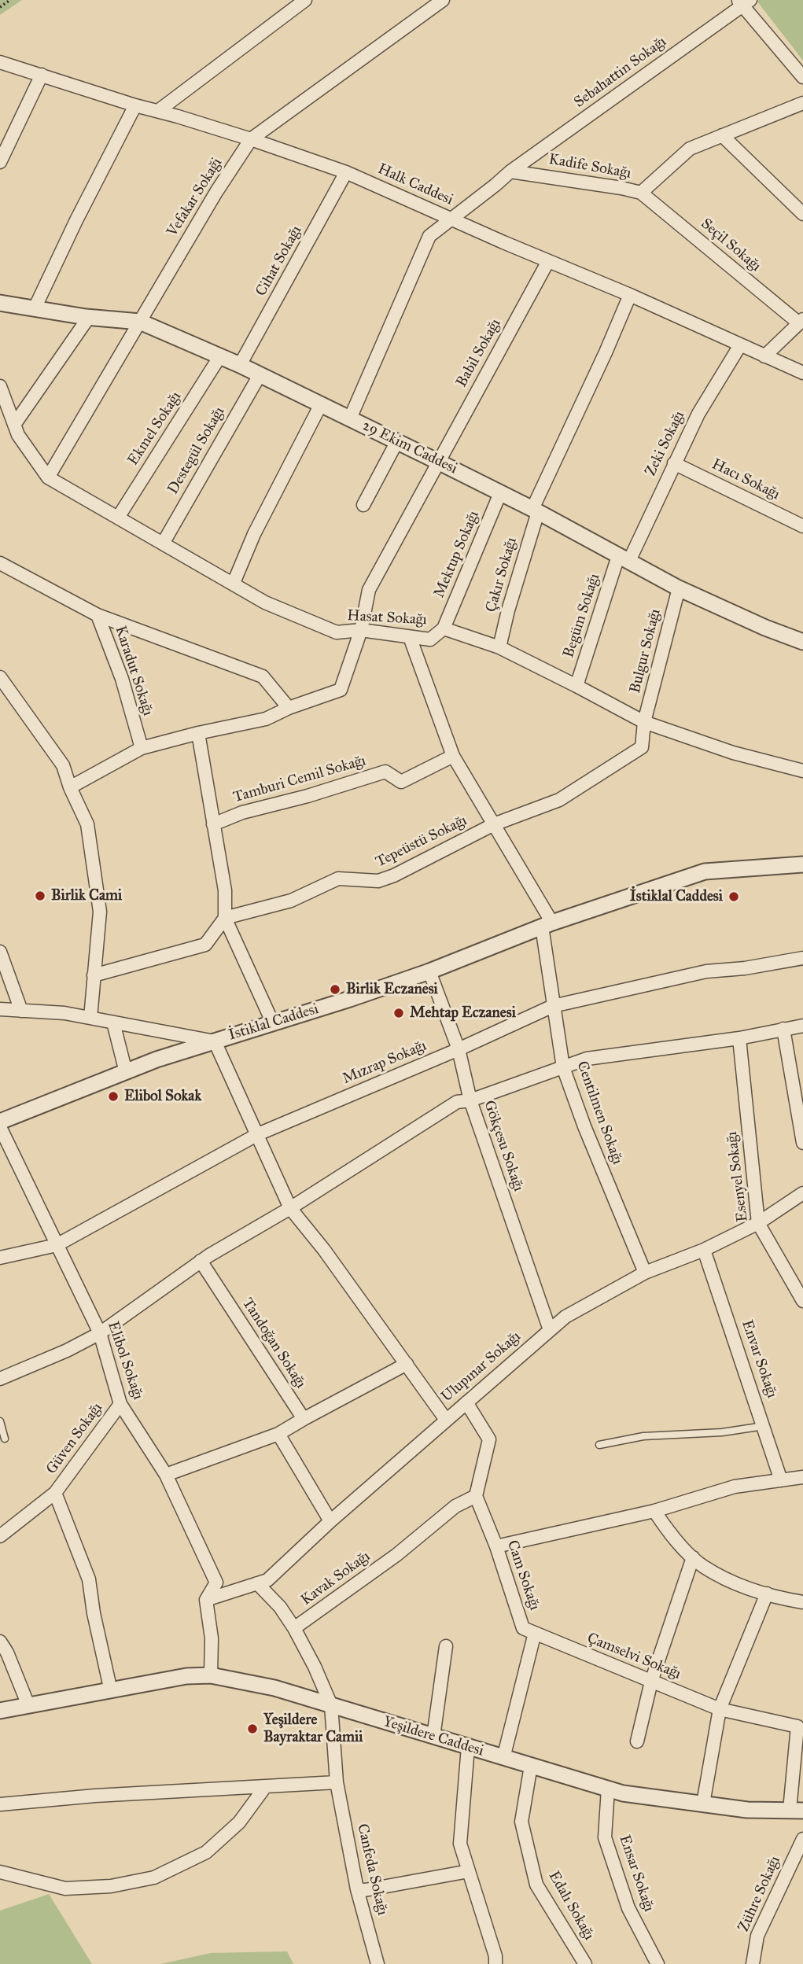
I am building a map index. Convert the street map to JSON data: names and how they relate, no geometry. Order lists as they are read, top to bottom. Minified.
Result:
{"streets":{"street":["Sebahattin Sokağı","Kadife Sokağı","Halk Caddesi","Vefakar Sokaği","Seçil Sokağı","Cihat Sokağı","Babil Sokağı","Ekmel Sokağı","Zeki Sokağı","29 Ekim Caddesi","Destegül Sokağı","Hacı Sokağı","Mektup Sokağı","Çakır Sokağı","Begüm Sokağı","Hasat Sokağı","Bulgur Sokağı","Karadut Sokağı","Tamburi Cemil Sokağı","Tepeüstü Sokağı","İstiklal Caddesi","Mızrap Sokağı","Centilmen Sokağı","Gökçesu Sokağı","Esenyel Sokağı","Tandoğan Sokağı","Envar Sokağı","Elibol Sokağı","Ulupınar Sokağı","Güven Sokağı","Cam Sokağı","Kavak Sokağı","Çamselvi Sokağı","Yeşildere Caddesi","Canfeda Sokağı","Ensar Sokağı","Zühre Sokağı","Edalı Sokağı"]},"crossings":[["Sebahattin Sokağı","Kadife Sokağı"],["Sebahattin Sokağı","Halk Caddesi"],["Sebahattin Sokağı","29 Ekim Caddesi"],["Kadife Sokağı","Seçil Sokağı"],["Halk Caddesi","Vefakar Sokaği"],["Halk Caddesi","Cihat Sokağı"],["Halk Caddesi","Babil Sokağı"],["Halk Caddesi","Zeki Sokağı"],["Halk Caddesi","Çakır Sokağı"],["Vefakar Sokaği","29 Ekim Caddesi"],["Vefakar Sokaği","Hasat Sokağı"],["Cihat Sokağı","29 Ekim Caddesi"],["Babil Sokağı","29 Ekim Caddesi"],["Babil Sokağı","Hasat Sokağı"],["Ekmel Sokağı","29 Ekim Caddesi"],["Ekmel Sokağı","Hasat Sokağı"],["Zeki Sokağı","29 Ekim Caddesi"],["Zeki Sokağı","Hacı Sokağı"],["Zeki Sokağı","Begüm Sokağı"],["29 Ekim Caddesi","Destegül Sokağı"],["29 Ekim Caddesi","Mektup Sokağı"],["29 Ekim Caddesi","Çakır Sokağı"],["29 Ekim Caddesi","Begüm Sokağı"],["29 Ekim Caddesi","Bulgur Sokağı"],["Destegül Sokağı","Hasat Sokağı"],["Mektup Sokağı","Hasat Sokağı"],["Çakır Sokağı","Hasat Sokağı"],["Begüm Sokağı","Hasat Sokağı"],["Hasat Sokağı","Bulgur Sokağı"],["Hasat Sokağı","Tepeüstü Sokağı"],["Bulgur Sokağı","Tepeüstü Sokağı"],["İstiklal Caddesi","Centilmen Sokağı"],["İstiklal Caddesi","Gökçesu Sokağı"],["Mızrap Sokağı","Centilmen Sokağı"],["Mızrap Sokağı","Gökçesu Sokağı"],["Mızrap Sokağı","Elibol Sokağı"],["Centilmen Sokağı","Ulupınar Sokağı"],["Gökçesu Sokağı","Ulupınar Sokağı"],["Esenyel Sokağı","Ulupınar Sokağı"],["Envar Sokağı","Ulupınar Sokağı"],["Elibol Sokağı","Ulupınar Sokağı"],["Elibol Sokağı","Güven Sokağı"],["Ulupınar Sokağı","Kavak Sokağı"],["Cam Sokağı","Kavak Sokağı"],["Cam Sokağı","Çamselvi Sokağı"],["Cam Sokağı","Yeşildere Caddesi"],["Kavak Sokağı","Yeşildere Caddesi"],["Kavak Sokağı","Canfeda Sokağı"],["Çamselvi Sokağı","Yeşildere Caddesi"],["Yeşildere Caddesi","Canfeda Sokağı"],["Yeşildere Caddesi","Ensar Sokağı"],["Yeşildere Caddesi","Edalı Sokağı"]],"places":["Birlik Cami","İstiklal Caddesi","Birlik Eczanesi","Mehtap Eczanesi","Elibol Sokak","Yeşildere Bayraktar Camii"]}
